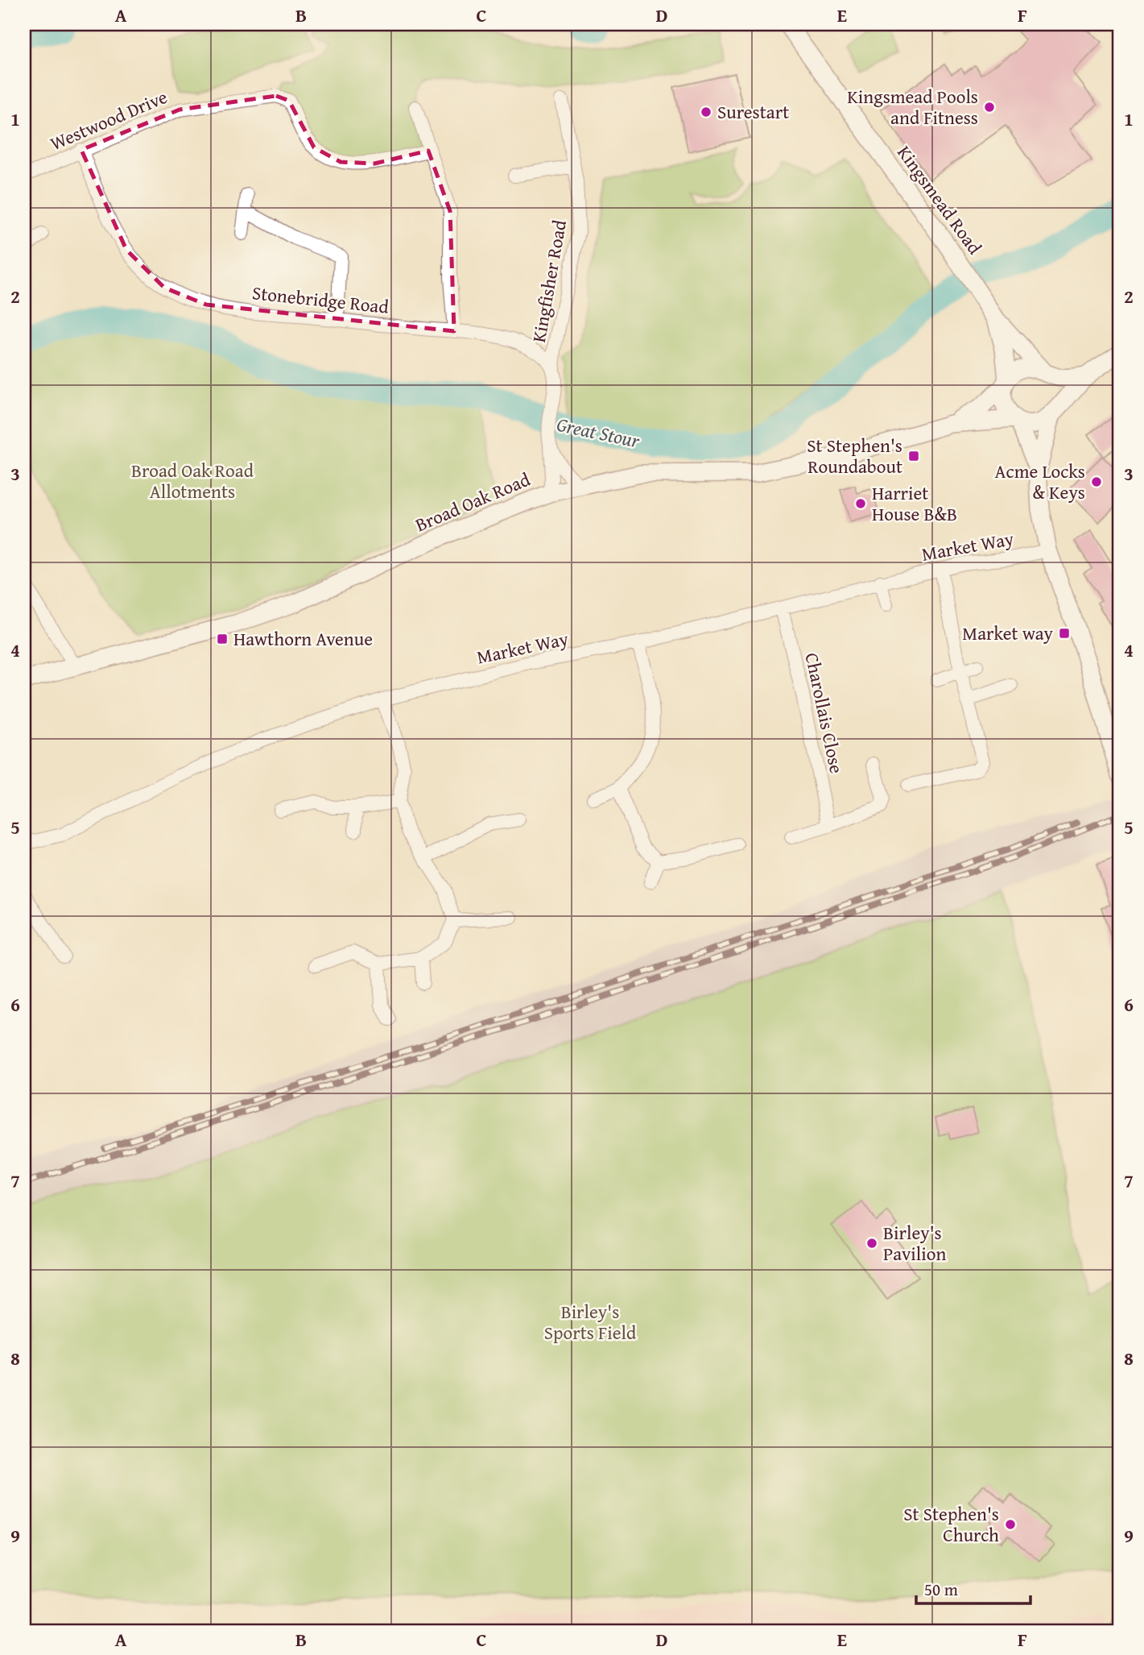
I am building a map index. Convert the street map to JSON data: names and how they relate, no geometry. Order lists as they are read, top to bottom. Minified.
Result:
{"streets":{"street":["Westwood Drive","Kingsmead Road","Kingfisher Road","Stonebridge Road","Broad Oak Road","Market Way","Charollais Close"]},"crossings":[["Westwood Drive","Stonebridge Road"],["Kingsmead Road","Broad Oak Road"],["Kingfisher Road","Stonebridge Road"],["Market Way","Charollais Close"]],"water":["Great Stour"],"parks":["Broad Oak Road Allotments","Birley's Sports Field"],"places":{"other":["Kingsmead Pools and Fitness","Surestart","Acme Locks & Keys","Harriet House B&B","Birley's Pavilion","St Stephen's Church"],"transit":["St Stephen's Roundabout","Market way","Hawthorn Avenue"]},"scale_bar":"50 m","grid":{"columns":["A","B","C","D","E","F"],"rows":["1","2","3","4","5","6","7","8","9"]}}
